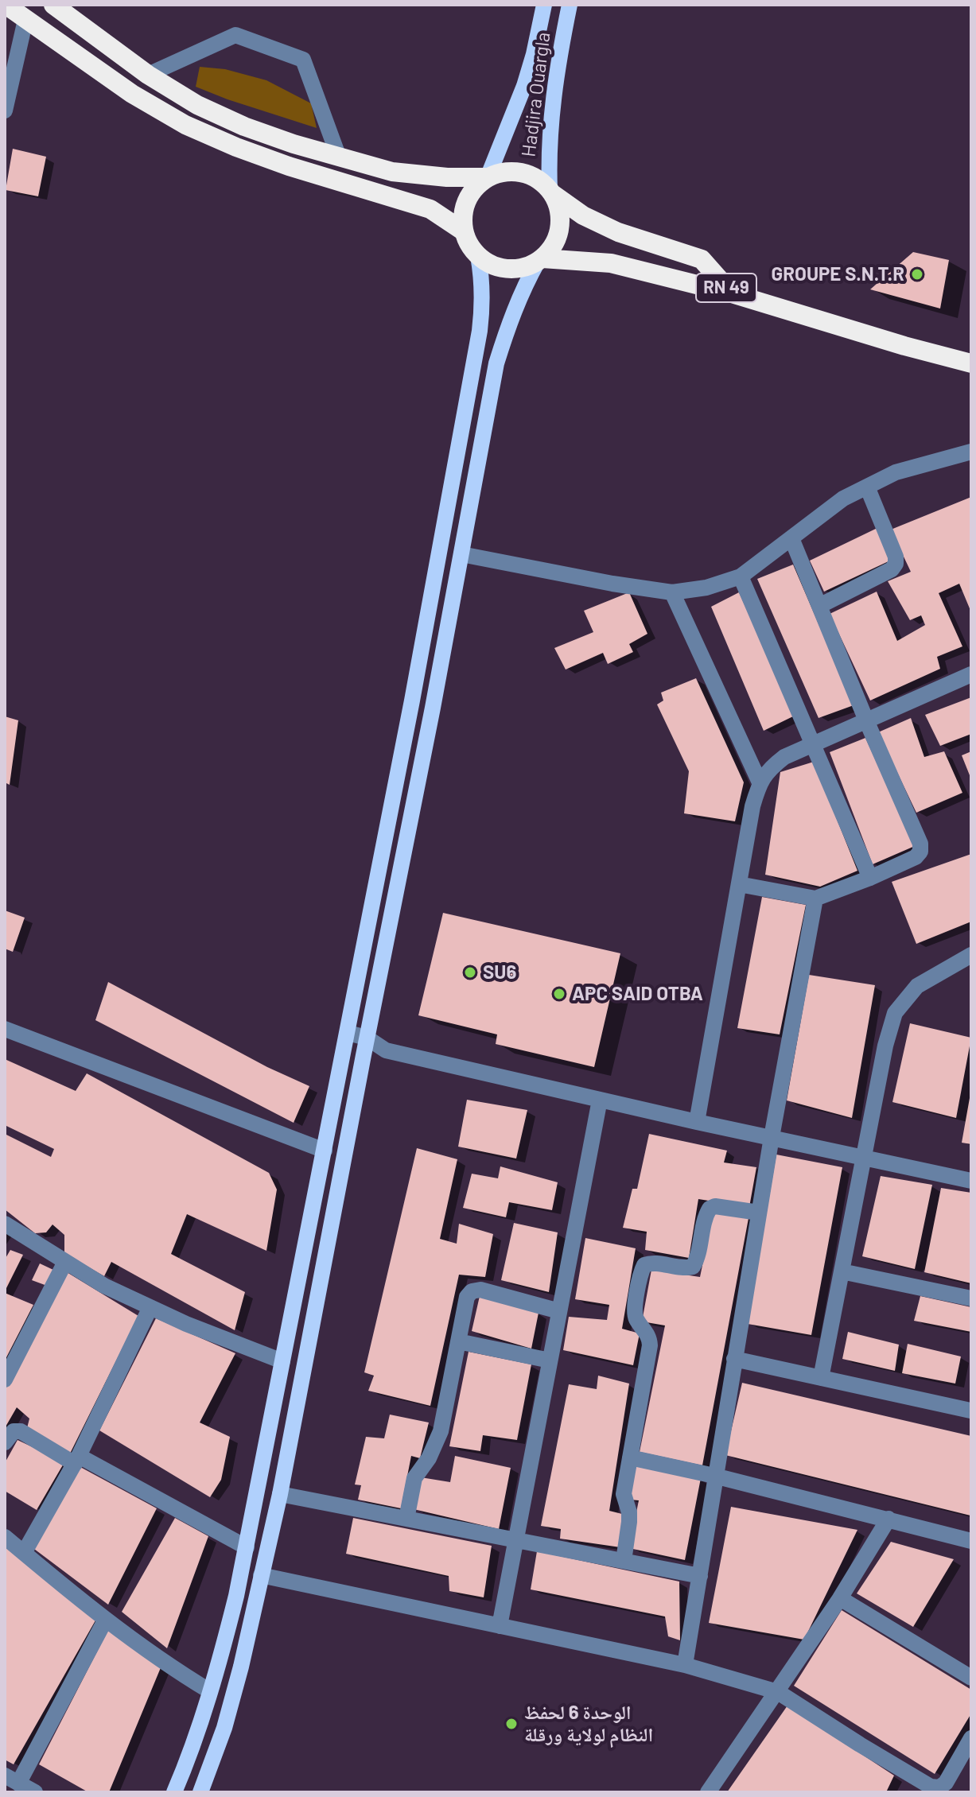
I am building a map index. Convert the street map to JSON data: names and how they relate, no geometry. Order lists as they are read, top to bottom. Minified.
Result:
{"streets":{"highway":["RN 49"],"main road":["Hadjira Ouargla"]},"crossings":[["Hadjira Ouargla","RN 49"]],"places":["GROUPE S.N.T.R","SU6","APC SAID OTBA","الوحدة 6 لحفظ النظام لولاية ورقلة"]}
